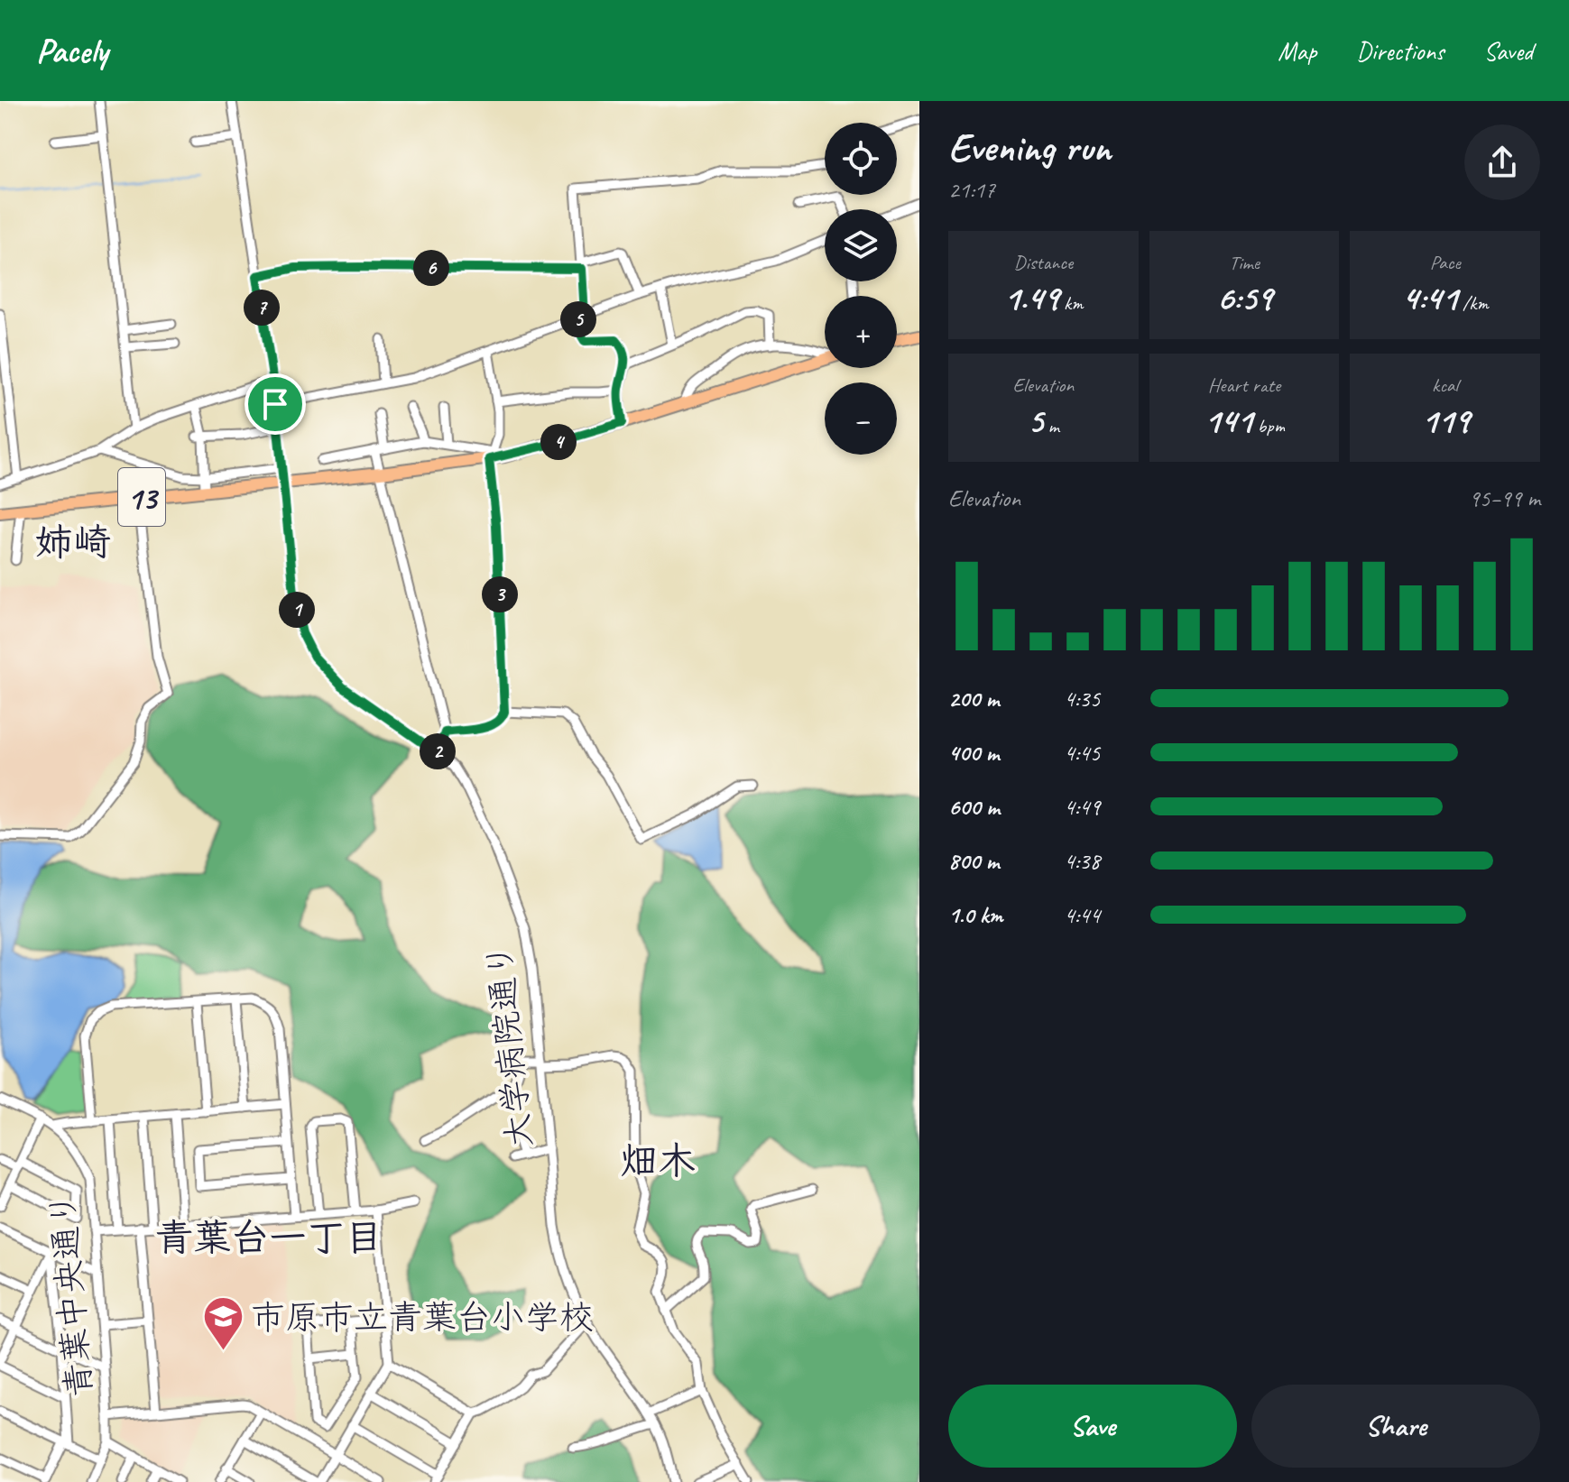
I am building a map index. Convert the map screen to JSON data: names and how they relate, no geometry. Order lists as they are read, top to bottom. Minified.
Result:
{"streets":{"main road":["13"],"street":["大学病院通り","青葉中央通り"]},"crossings":[["13","大学病院通り"]],"districts":["姉崎","畑木","青葉台一丁目"],"places":{"school or university":["市原市立青葉台小学校"]},"page":{"header":"Pacely","nav":["Map","Directions","Saved"],"heading":["Evening run","21:17"],"map_buttons":["+","−"],"stats":[["Distance","1.49 km"],["Time","6:59"],["Pace","4:41 /km"],["Elevation","5 m"],["Heart rate","141 bpm"],["kcal","119"]],"pins":["6","7","5","4","3","1","2"],"chart":["Elevation","95–99 m"],"list":[{"name":"200 m","note":"4:35"},{"name":"400 m","note":"4:45"},{"name":"600 m","note":"4:49"},{"name":"800 m","note":"4:38"},{"name":"1.0 km","note":"4:44"}],"buttons":["Save","Share"]}}
